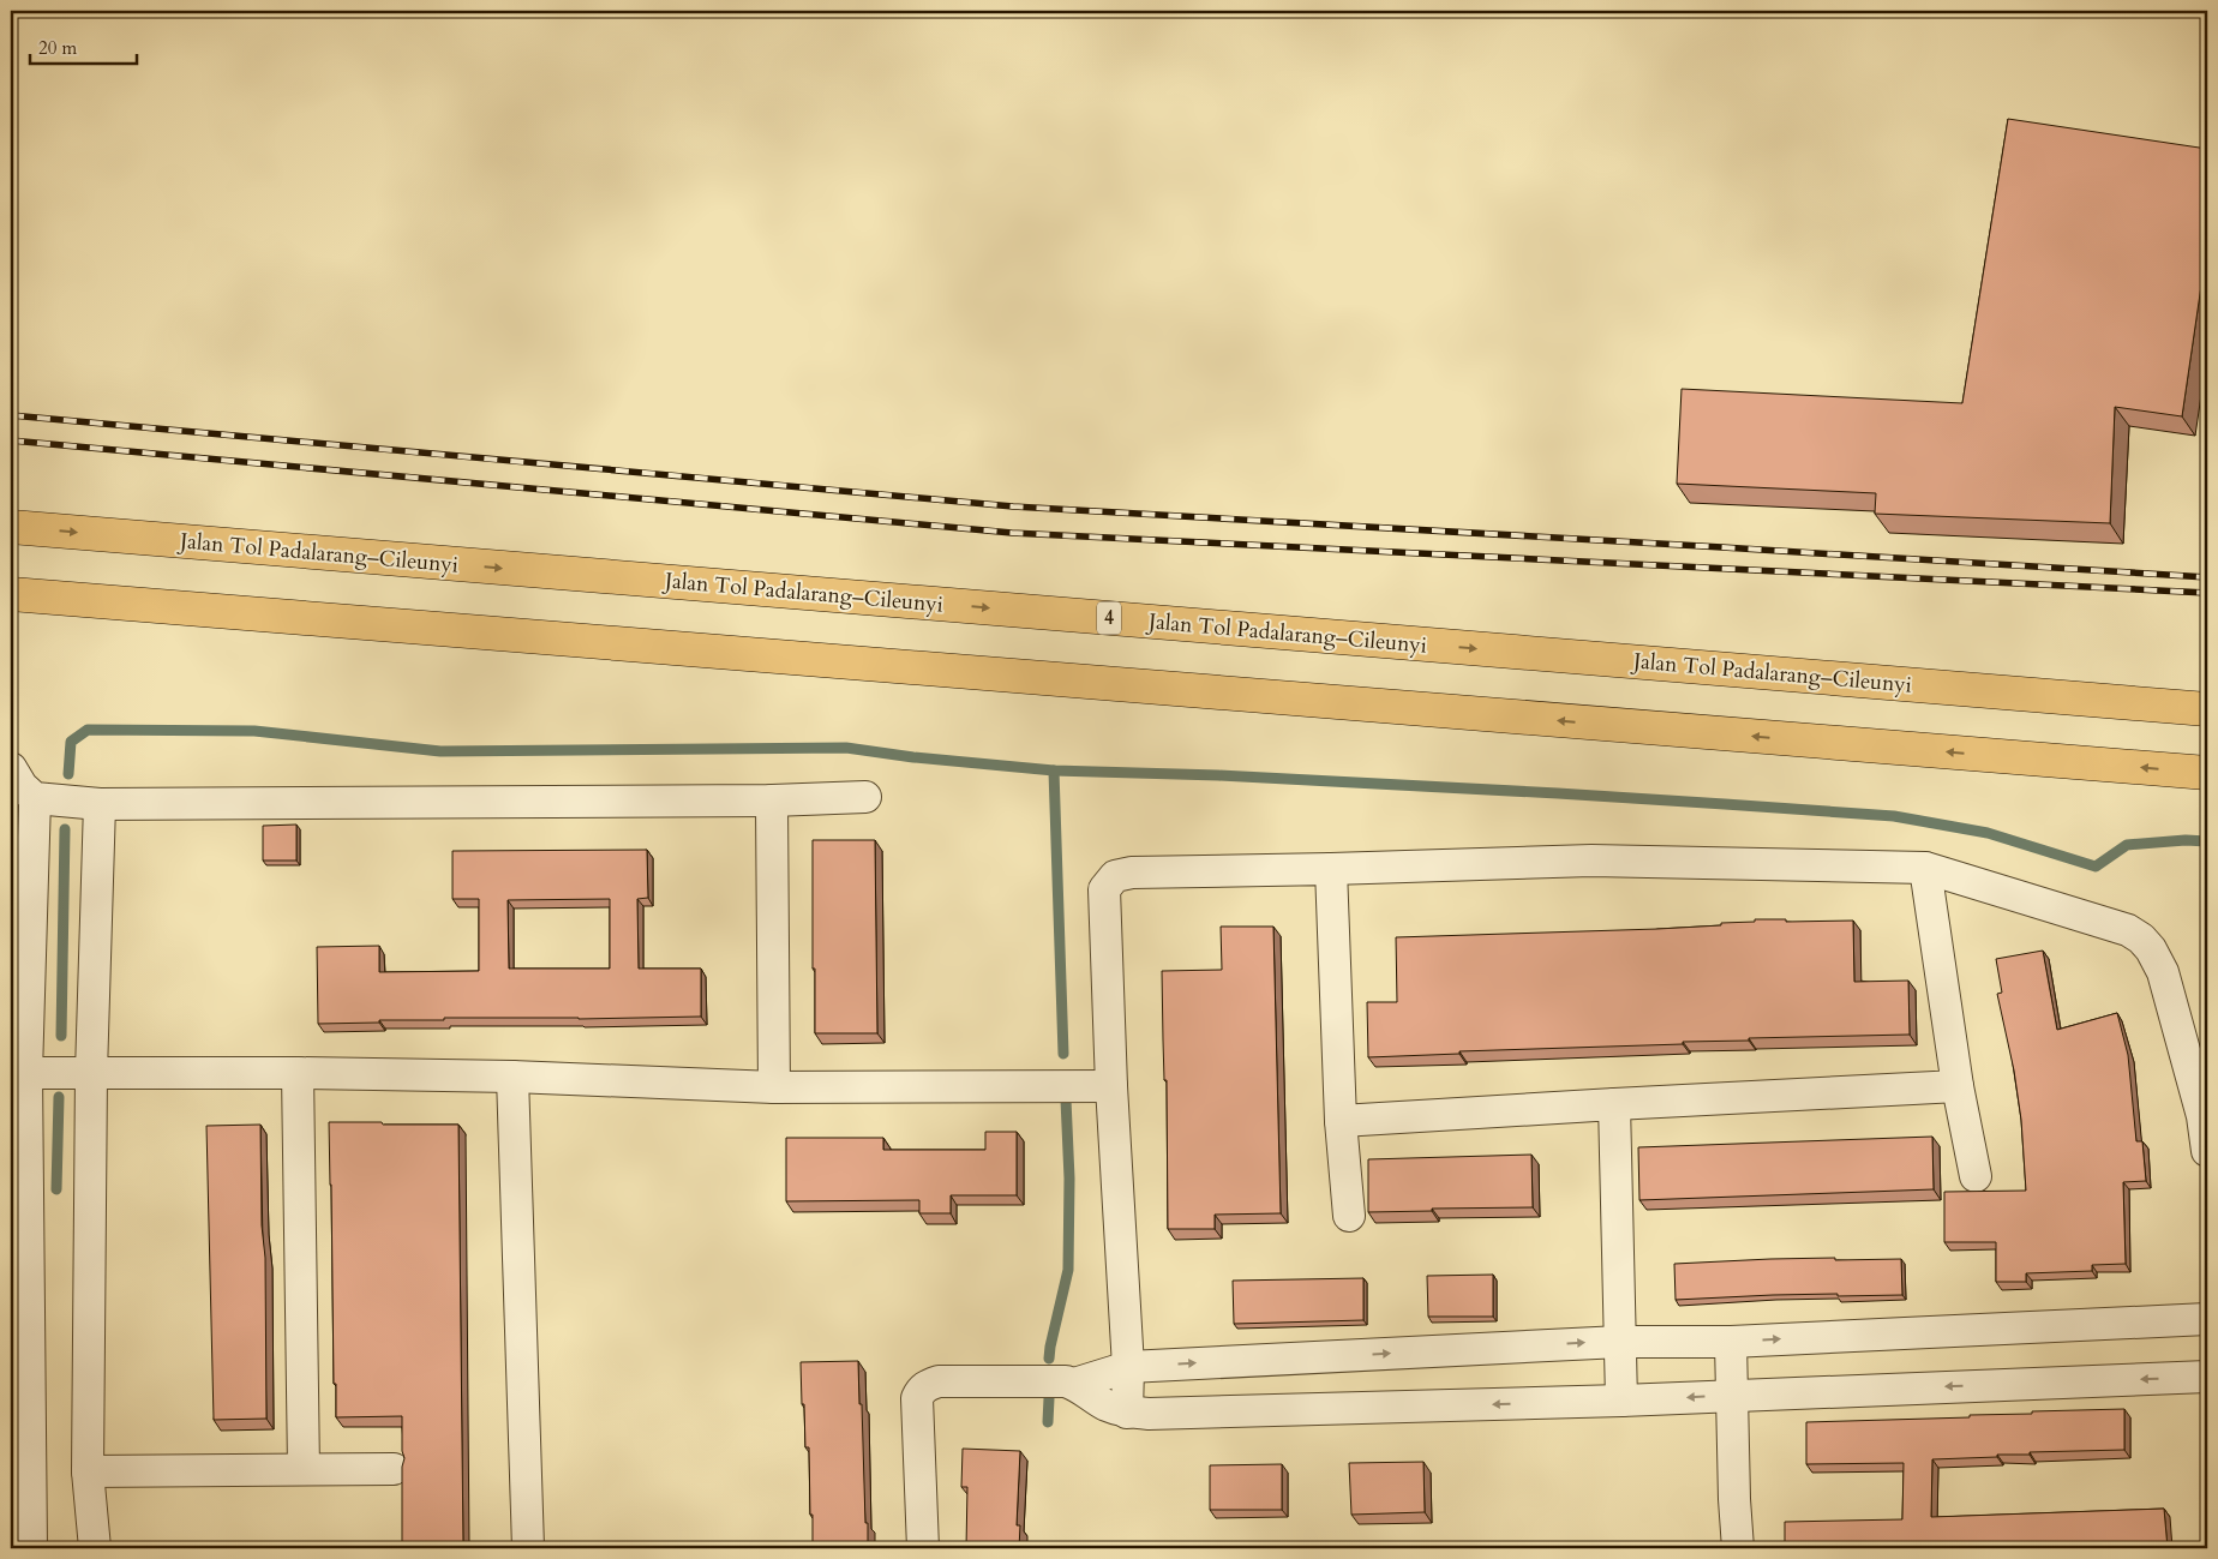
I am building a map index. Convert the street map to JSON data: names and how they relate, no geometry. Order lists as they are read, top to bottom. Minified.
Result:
{"streets":{"highway":["Jalan Tol Padalarang–Cileunyi","4"]},"scale_bar":"20 m"}
